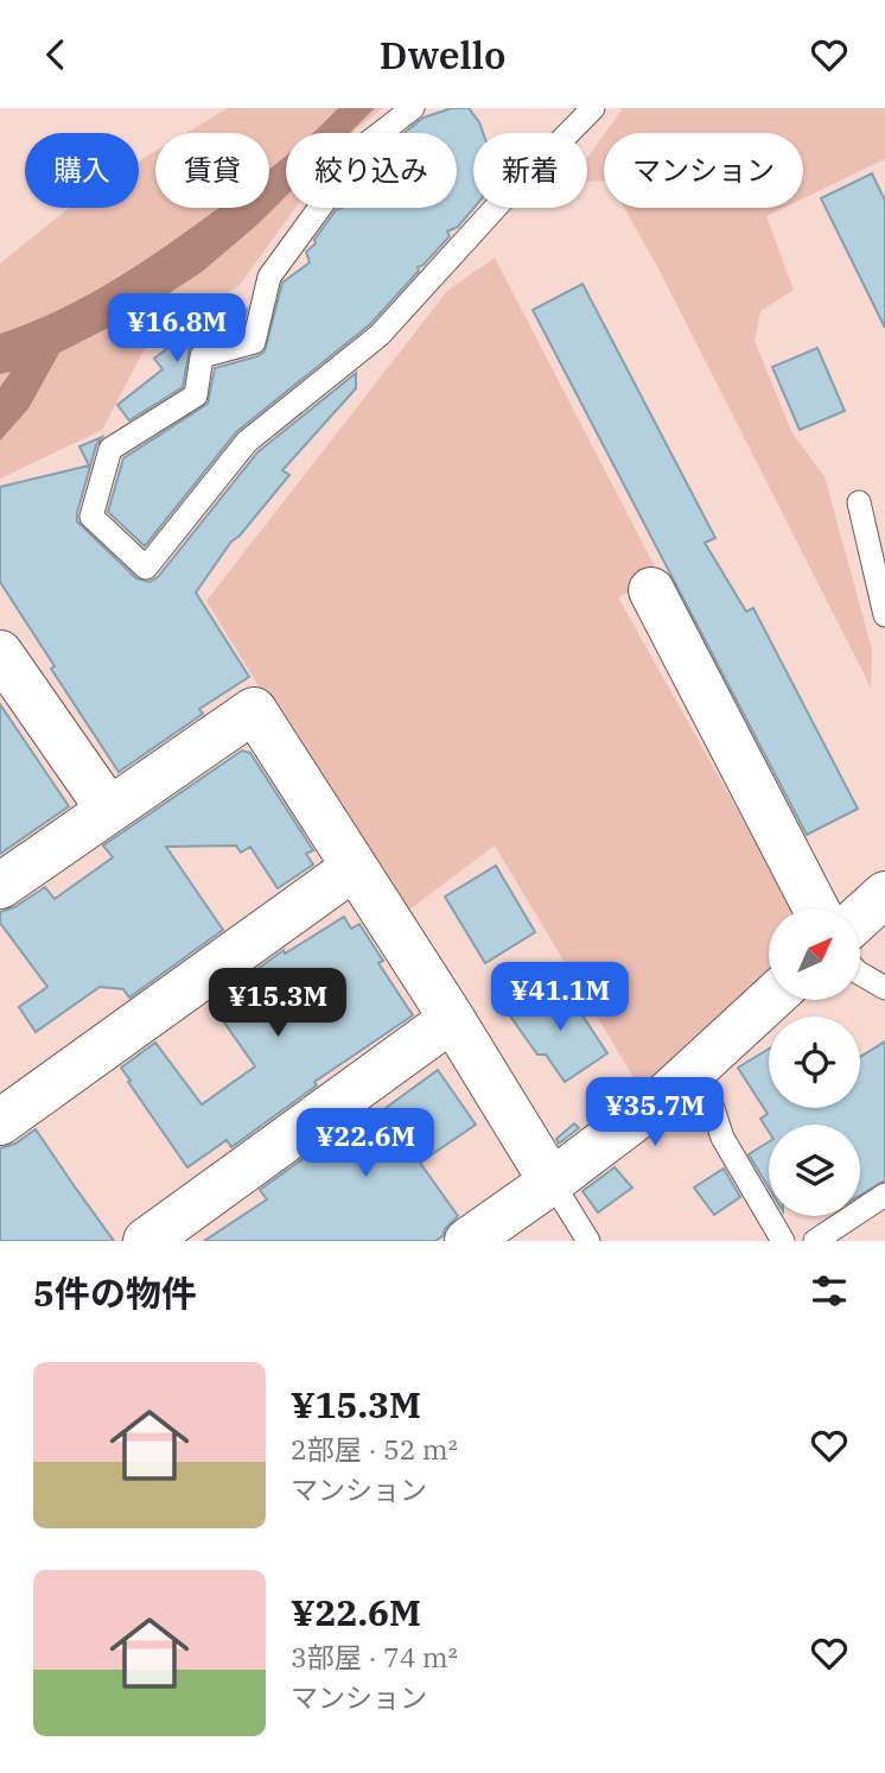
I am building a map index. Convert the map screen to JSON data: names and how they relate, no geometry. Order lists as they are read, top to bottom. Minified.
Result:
{"north":"top right","page":{"header":"Dwello","chip":["購入","賃貸","絞り込み","新着","マンション"],"price":["¥16.8M","¥41.1M","¥15.3M","¥35.7M","¥22.6M"],"heading":"5件の物件","list":[{"name":"¥15.3M","note":"2部屋 · 52 m² · マンション"},{"name":"¥22.6M","note":"3部屋 · 74 m² · マンション"}]}}
